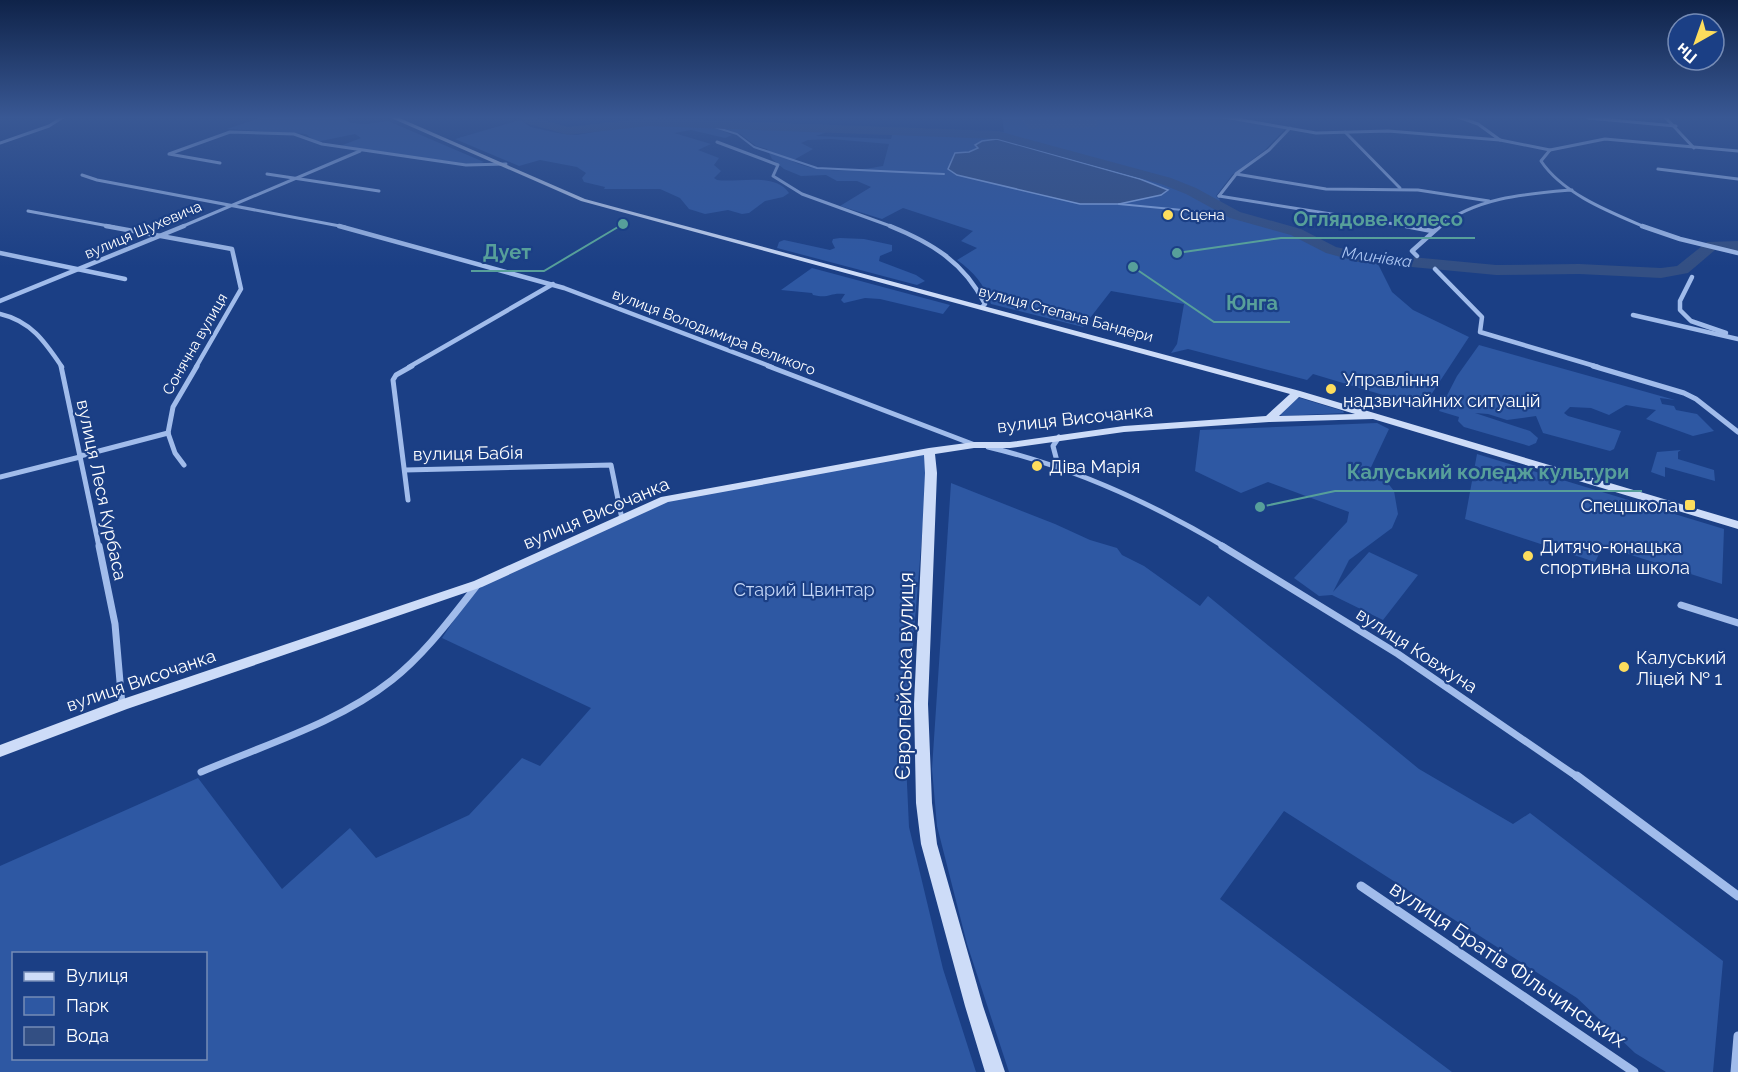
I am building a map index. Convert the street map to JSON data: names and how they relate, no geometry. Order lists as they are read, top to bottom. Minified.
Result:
{"streets":{"main road":["вулиця Степана Бандери","вулиця Височанка","Європейська вулиця"],"street":["вулиця Шухевича","вулиця Володимира Великого","Сонячна вулиця","вулиця Бабія","вулиця Леся Курбаса","вулиця Ковжуна","вулиця Братів Фільчинських"]},"crossings":[["вулиця Шухевича","вулиця Володимира Великого"],["вулиця Шухевича","Сонячна вулиця"],["вулиця Степана Бандери","вулиця Височанка"],["вулиця Володимира Великого","вулиця Височанка"],["вулиця Володимира Великого","вулиця Бабія"],["вулиця Володимира Великого","вулиця Ковжуна"],["вулиця Височанка","вулиця Бабія"],["вулиця Височанка","вулиця Леся Курбаса"],["вулиця Височанка","вулиця Ковжуна"],["вулиця Височанка","Європейська вулиця"]],"water":["Млинівка"],"parks":["Старий Цвинтар"],"places":{"other":["Сцена","Дует","Оглядове колесо","Юнга","Управління надзвичайних ситуацій","Діва Марія","Калуський коледж культури","Дитячо-юнацька спортивна школа","Калуський Ліцей № 1"],"transit":["Спецшкола"]},"legend":["Вулиця","Парк","Вода"],"north":"bottom left"}
